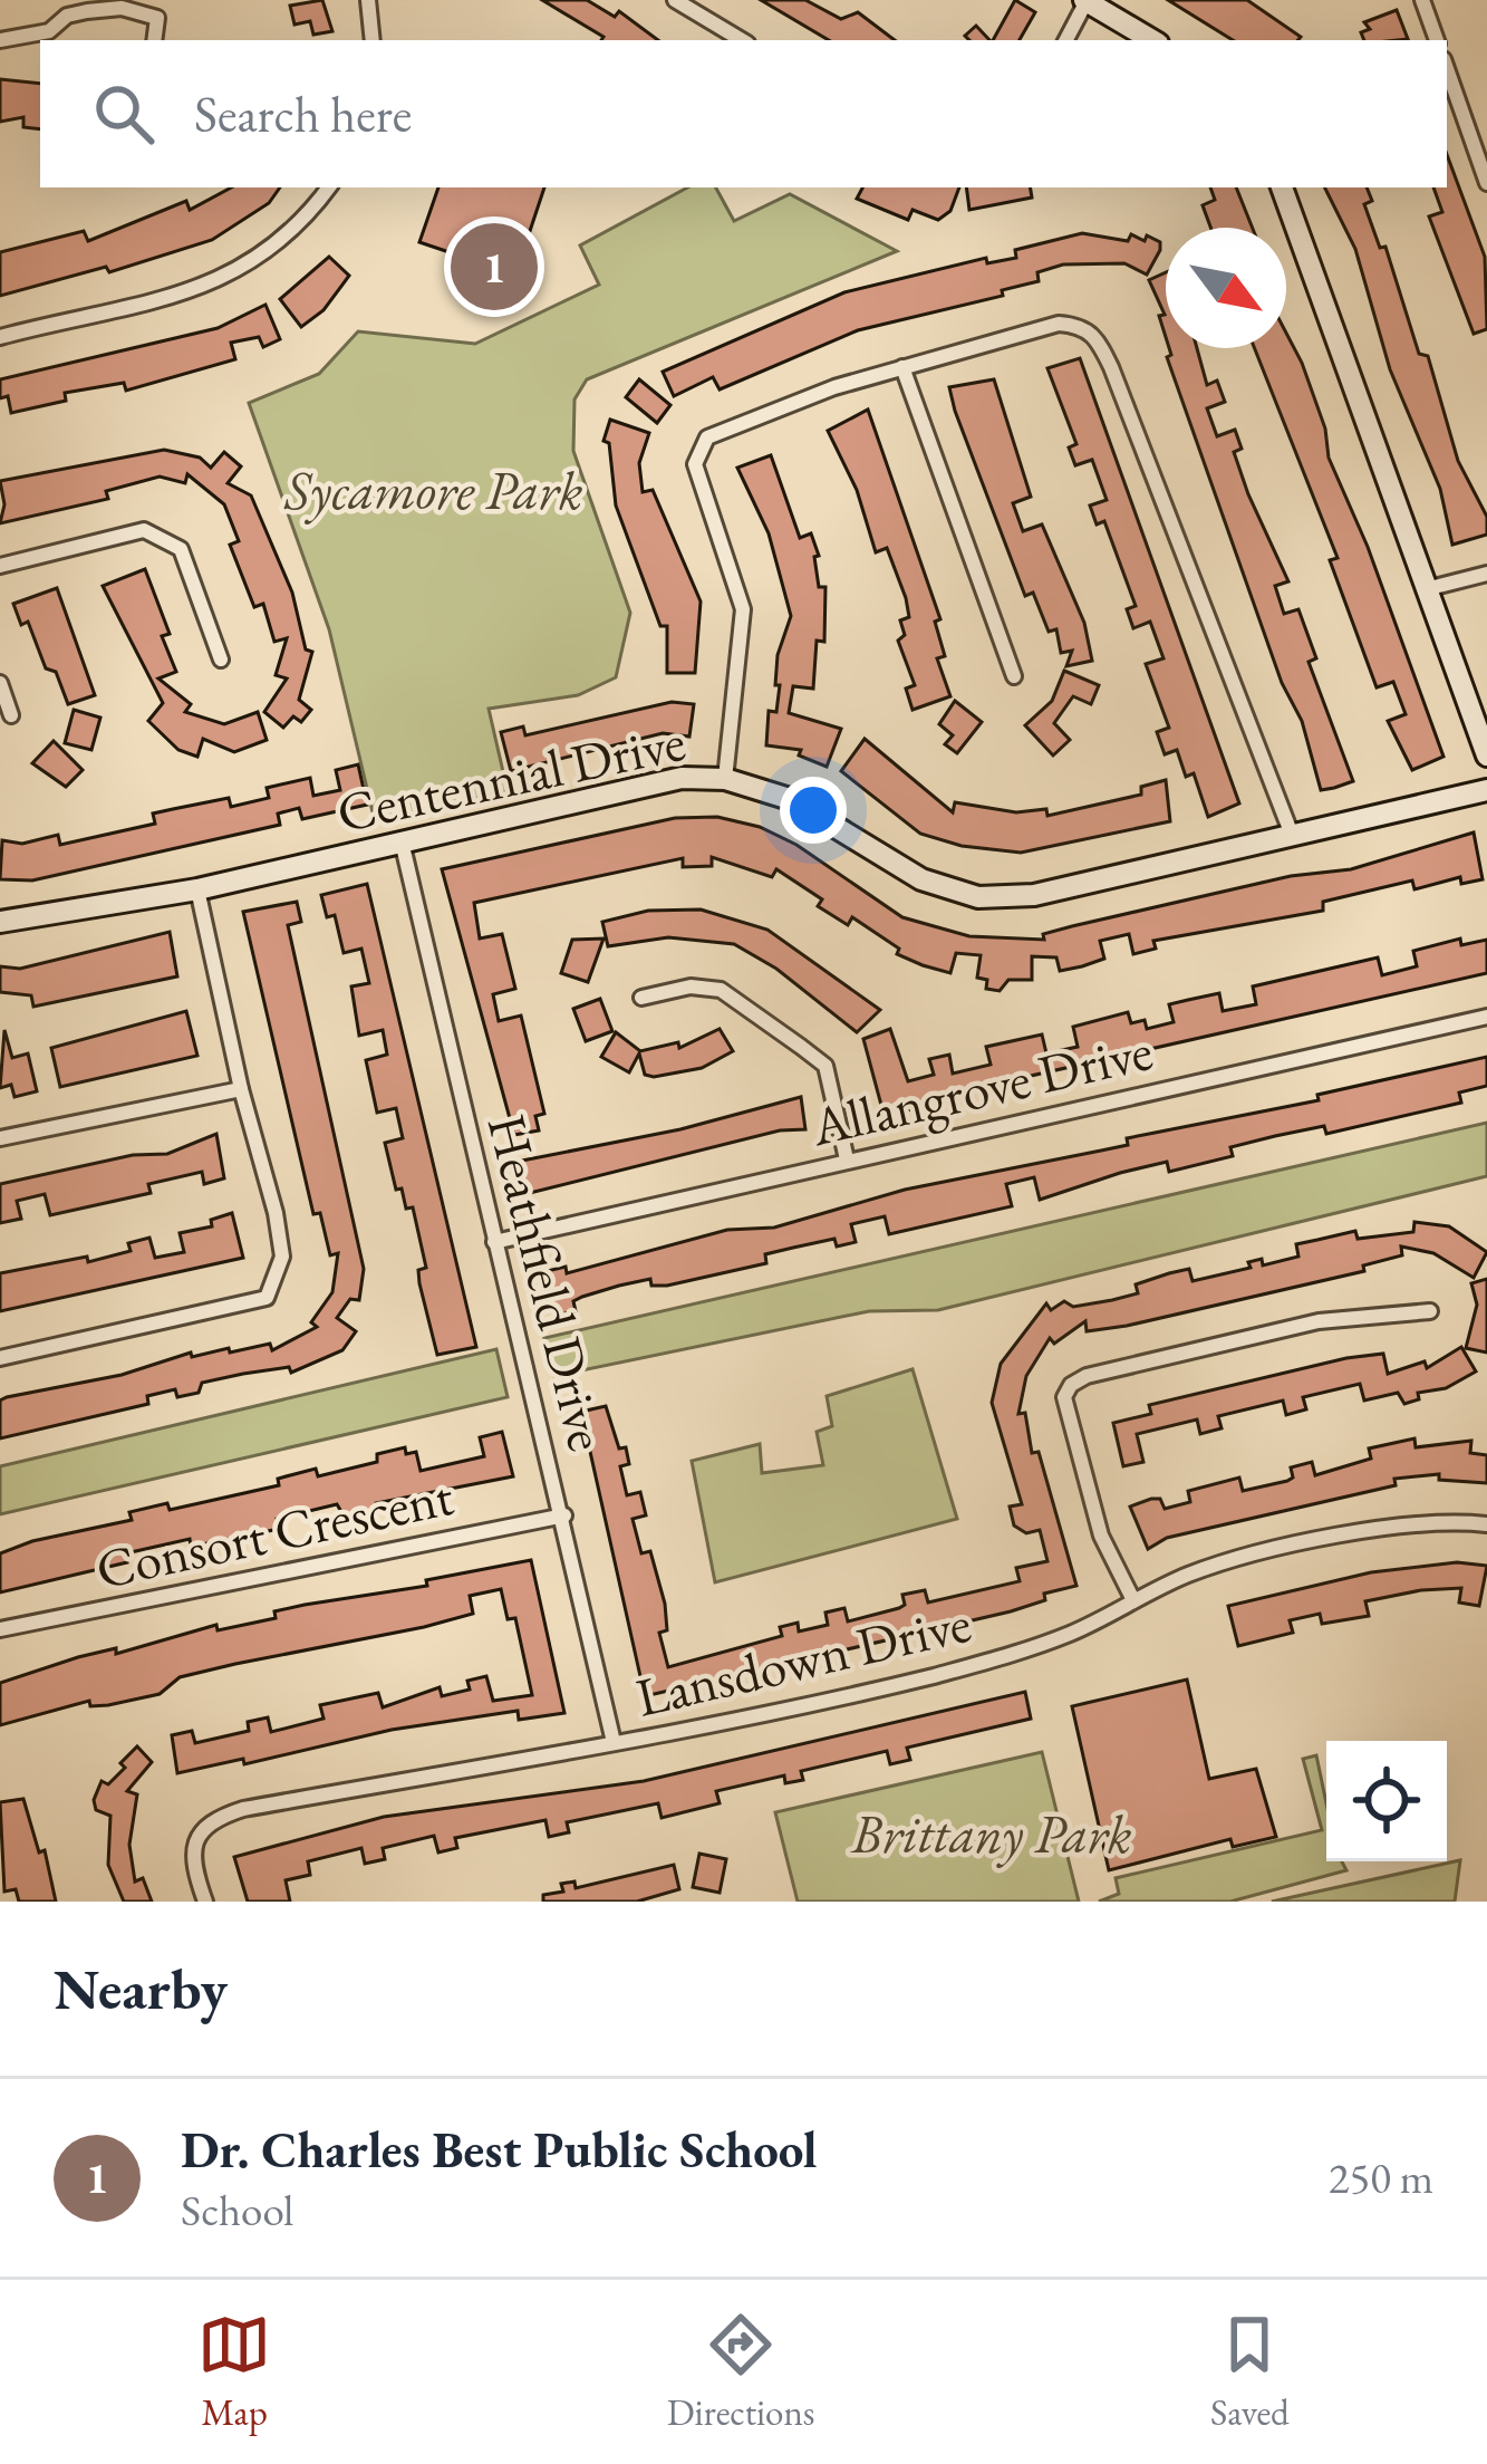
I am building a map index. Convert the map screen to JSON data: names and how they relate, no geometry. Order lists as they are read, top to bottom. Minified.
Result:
{"streets":{"street":["Centennial Drive","Allangrove Drive","Heathfield Drive","Consort Crescent","Lansdown Drive"]},"crossings":[["Centennial Drive","Heathfield Drive"],["Allangrove Drive","Heathfield Drive"],["Heathfield Drive","Consort Crescent"],["Heathfield Drive","Lansdown Drive"]],"parks":["Sycamore Park","Brittany Park"],"north":"bottom right","page":{"search":"Search here","pins":"1","heading":"Nearby","list":[{"mark":"1","name":"Dr. Charles Best Public School","note":"School","value":"250 m"}],"nav":["Map","Directions","Saved"]}}
